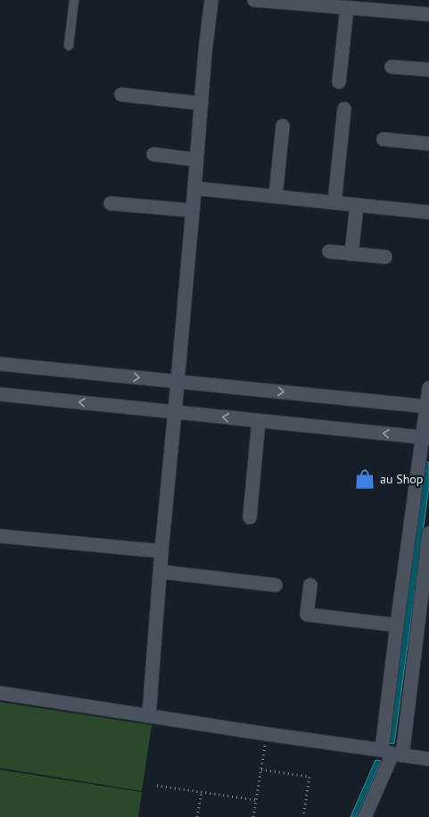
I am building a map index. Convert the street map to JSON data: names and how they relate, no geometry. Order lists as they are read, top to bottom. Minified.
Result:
{"places":{"shop":["au Shop"]}}
